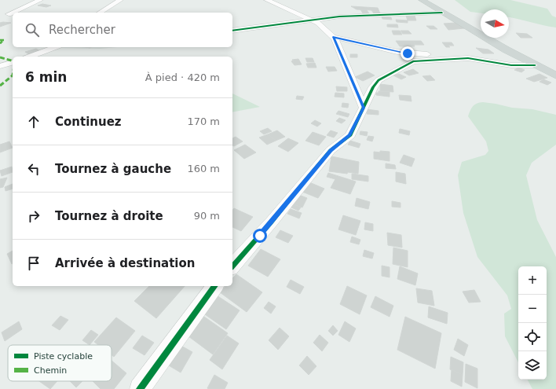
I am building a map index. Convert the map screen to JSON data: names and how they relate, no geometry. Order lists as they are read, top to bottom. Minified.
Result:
{"legend":["Piste cyclable","Chemin"],"north":"right","page":{"search":"Rechercher","heading":["6 min","À pied · 420 m"],"list":[["Continuez","170 m"],["Tournez à gauche","160 m"],["Tournez à droite","90 m"],"Arrivée à destination"],"map_buttons":["+","−"]}}
